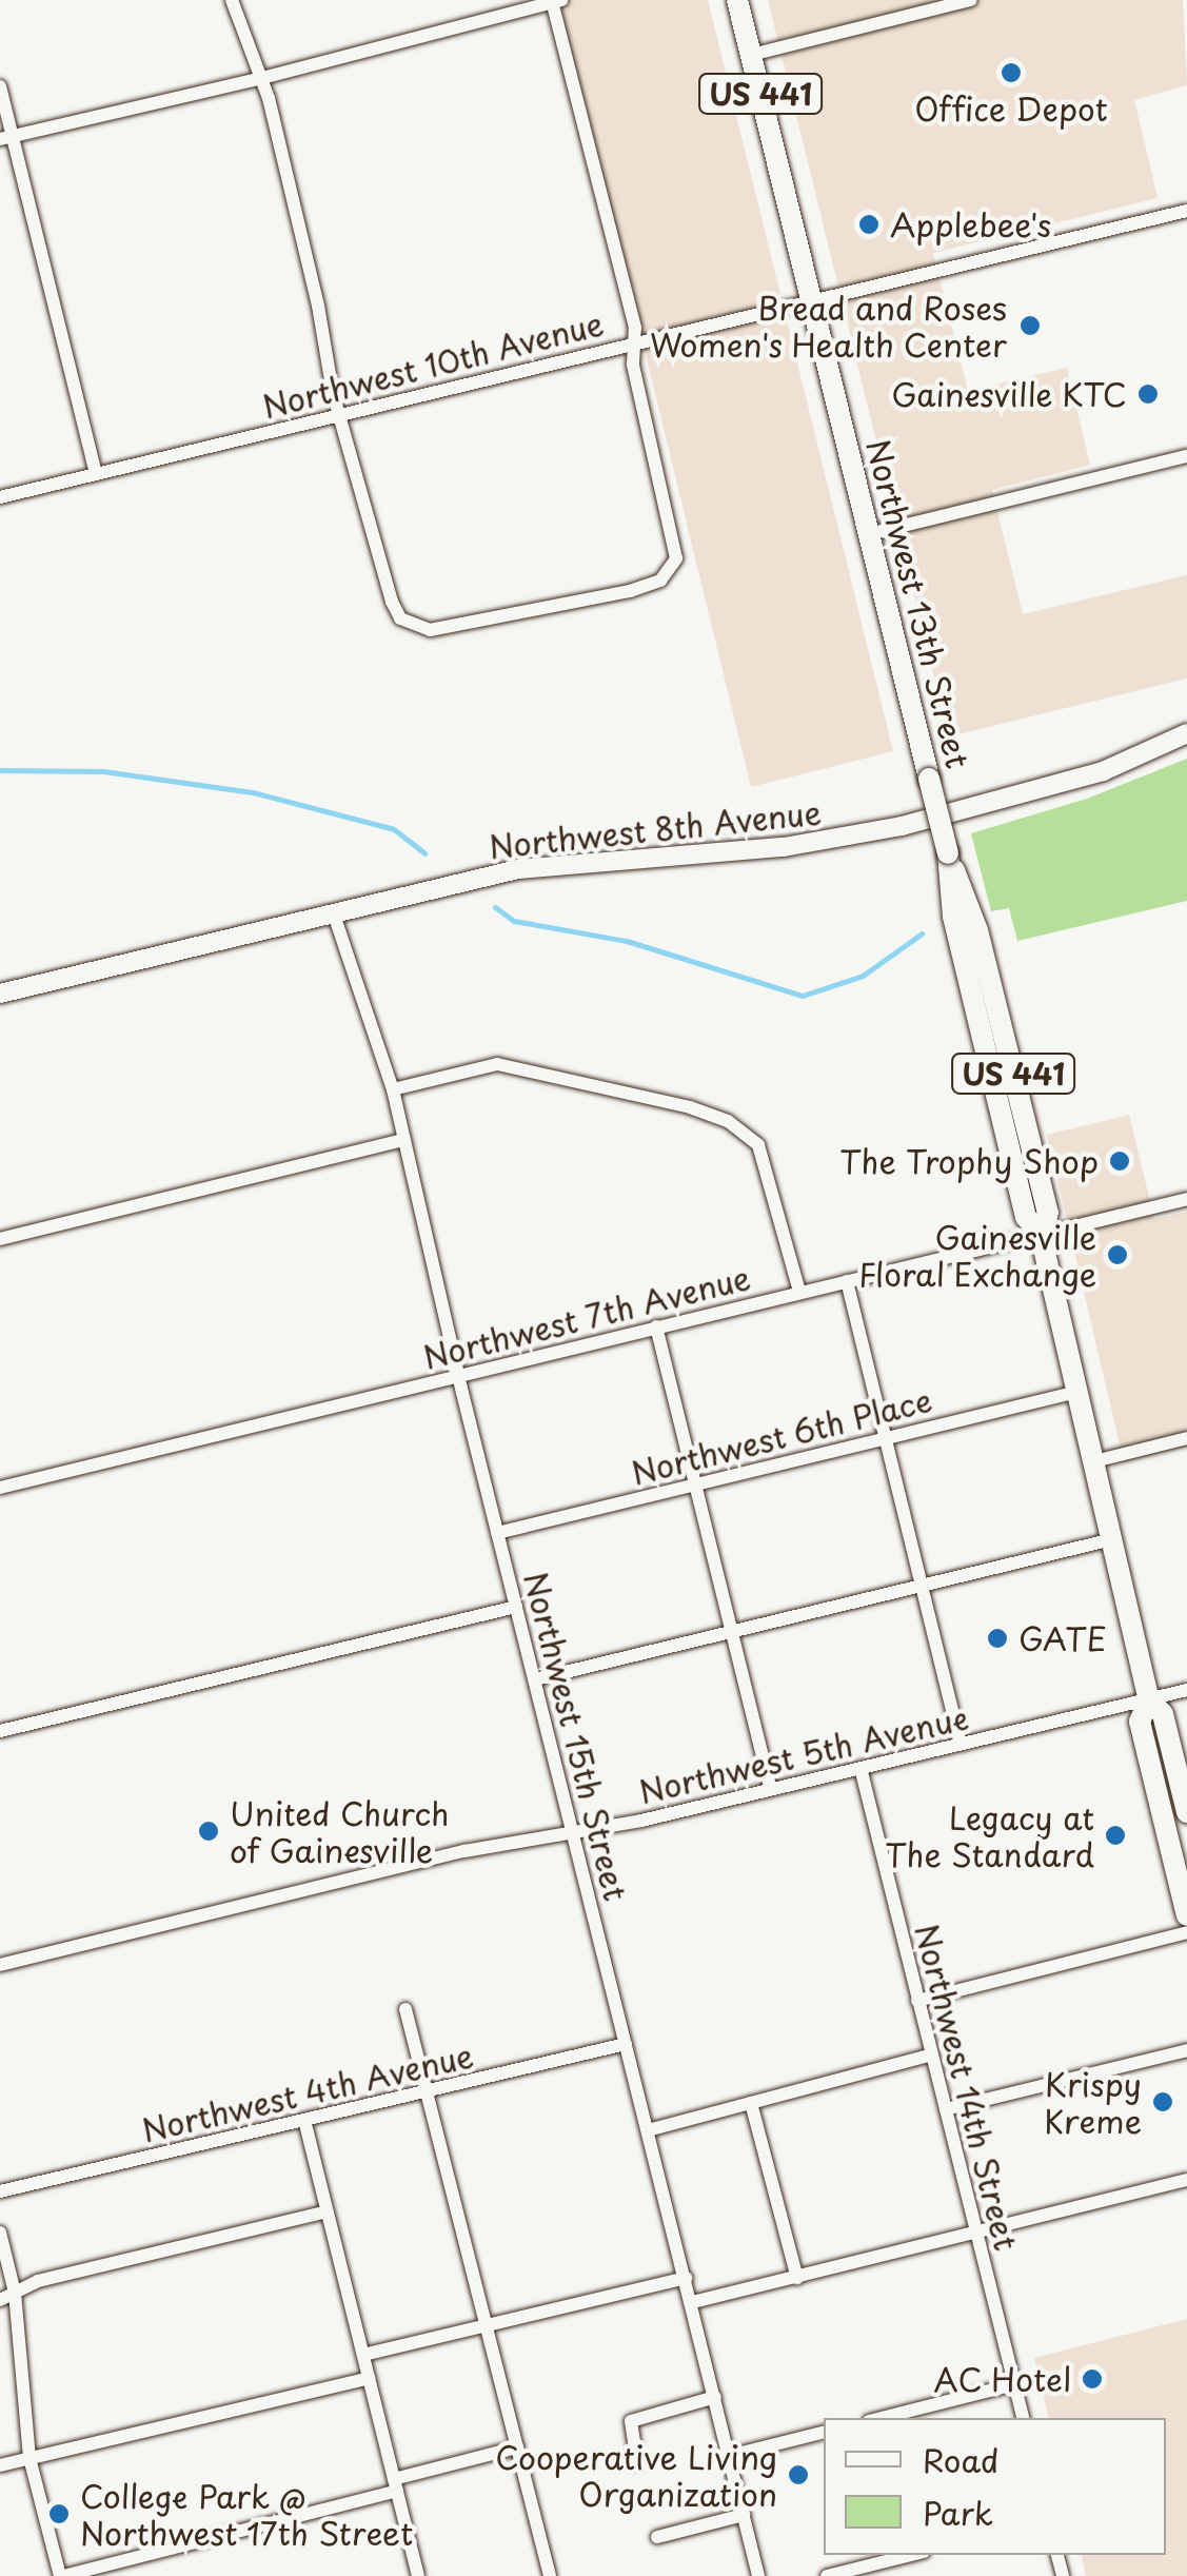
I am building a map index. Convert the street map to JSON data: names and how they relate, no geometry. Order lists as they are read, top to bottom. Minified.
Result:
{"streets":{"main road":["US 441","Northwest 13th Street"],"street":["Northwest 10th Avenue","Northwest 8th Avenue","Northwest 7th Avenue","Northwest 6th Place","Northwest 15th Street","Northwest 5th Avenue","Northwest 14th Street","Northwest 4th Avenue"]},"crossings":[["Northwest 10th Avenue","Northwest 13th Street"],["Northwest 13th Street","Northwest 7th Avenue"],["Northwest 13th Street","Northwest 6th Place"],["Northwest 13th Street","Northwest 5th Avenue"],["Northwest 8th Avenue","Northwest 15th Street"],["Northwest 7th Avenue","Northwest 15th Street"],["Northwest 6th Place","Northwest 15th Street"],["Northwest 15th Street","Northwest 5th Avenue"],["Northwest 15th Street","Northwest 4th Avenue"],["Northwest 5th Avenue","Northwest 14th Street"]],"places":["Office Depot","Applebee's","Bread and Roses Women's Health Center","Gainesville KTC","The Trophy Shop","Gainesville Floral Exchange","GATE","United Church of Gainesville","Legacy at The Standard","Krispy Kreme","AC Hotel","Cooperative Living Organization","College Park @ Northwest 17th Street"],"legend":["Road","Park"]}
